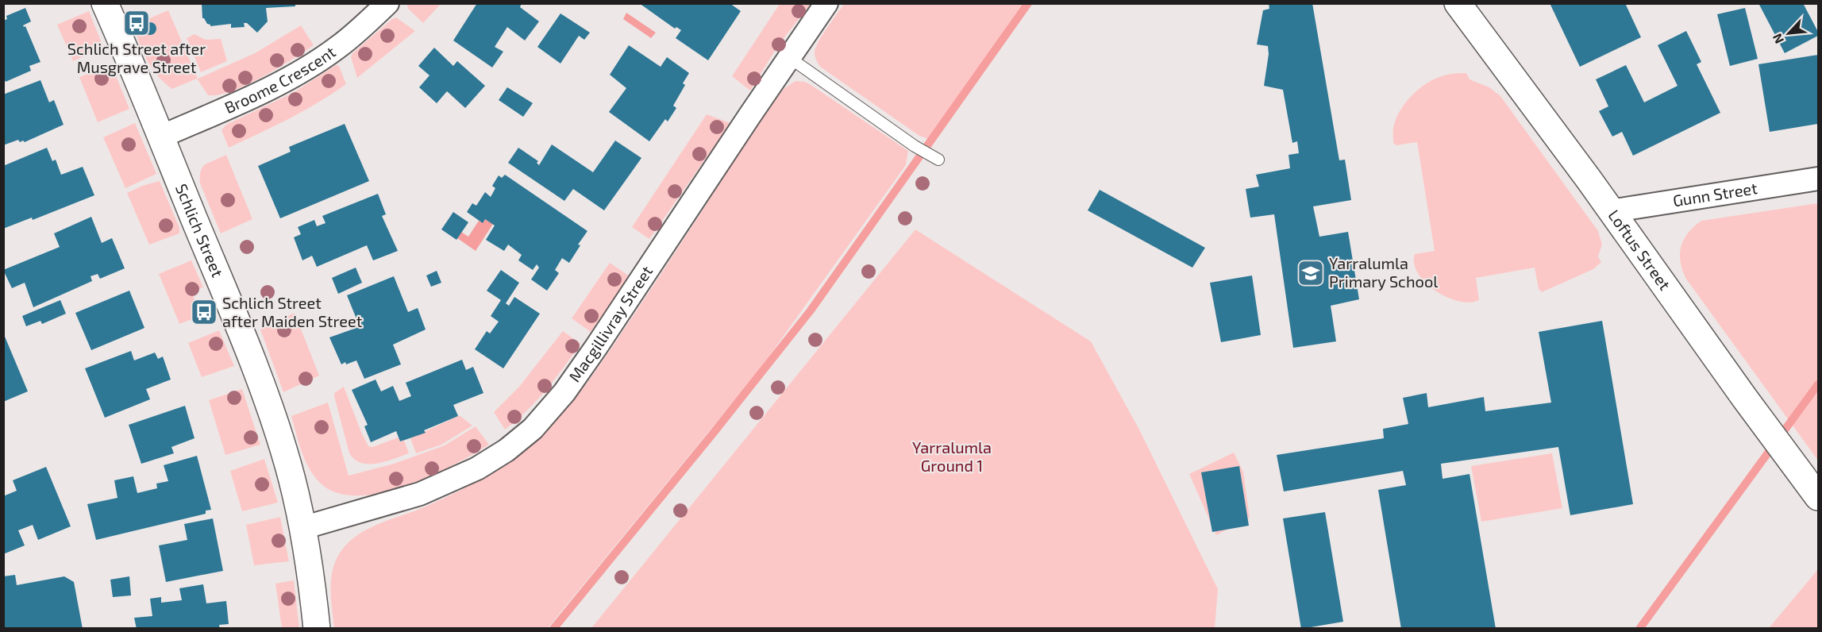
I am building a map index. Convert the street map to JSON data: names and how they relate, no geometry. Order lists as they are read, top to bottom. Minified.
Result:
{"streets":{"street":["Broome Crescent","Gunn Street","Schlich Street","Loftus Street","Macgillivray Street"]},"crossings":[["Broome Crescent","Schlich Street"],["Gunn Street","Loftus Street"],["Schlich Street","Macgillivray Street"]],"parks":["Yarralumla Ground 1"],"places":{"bus stop":["Schlich Street after Musgrave Street","Schlich Street after Maiden Street"],"school or university":["Yarralumla Primary School"]},"north":"bottom left"}
